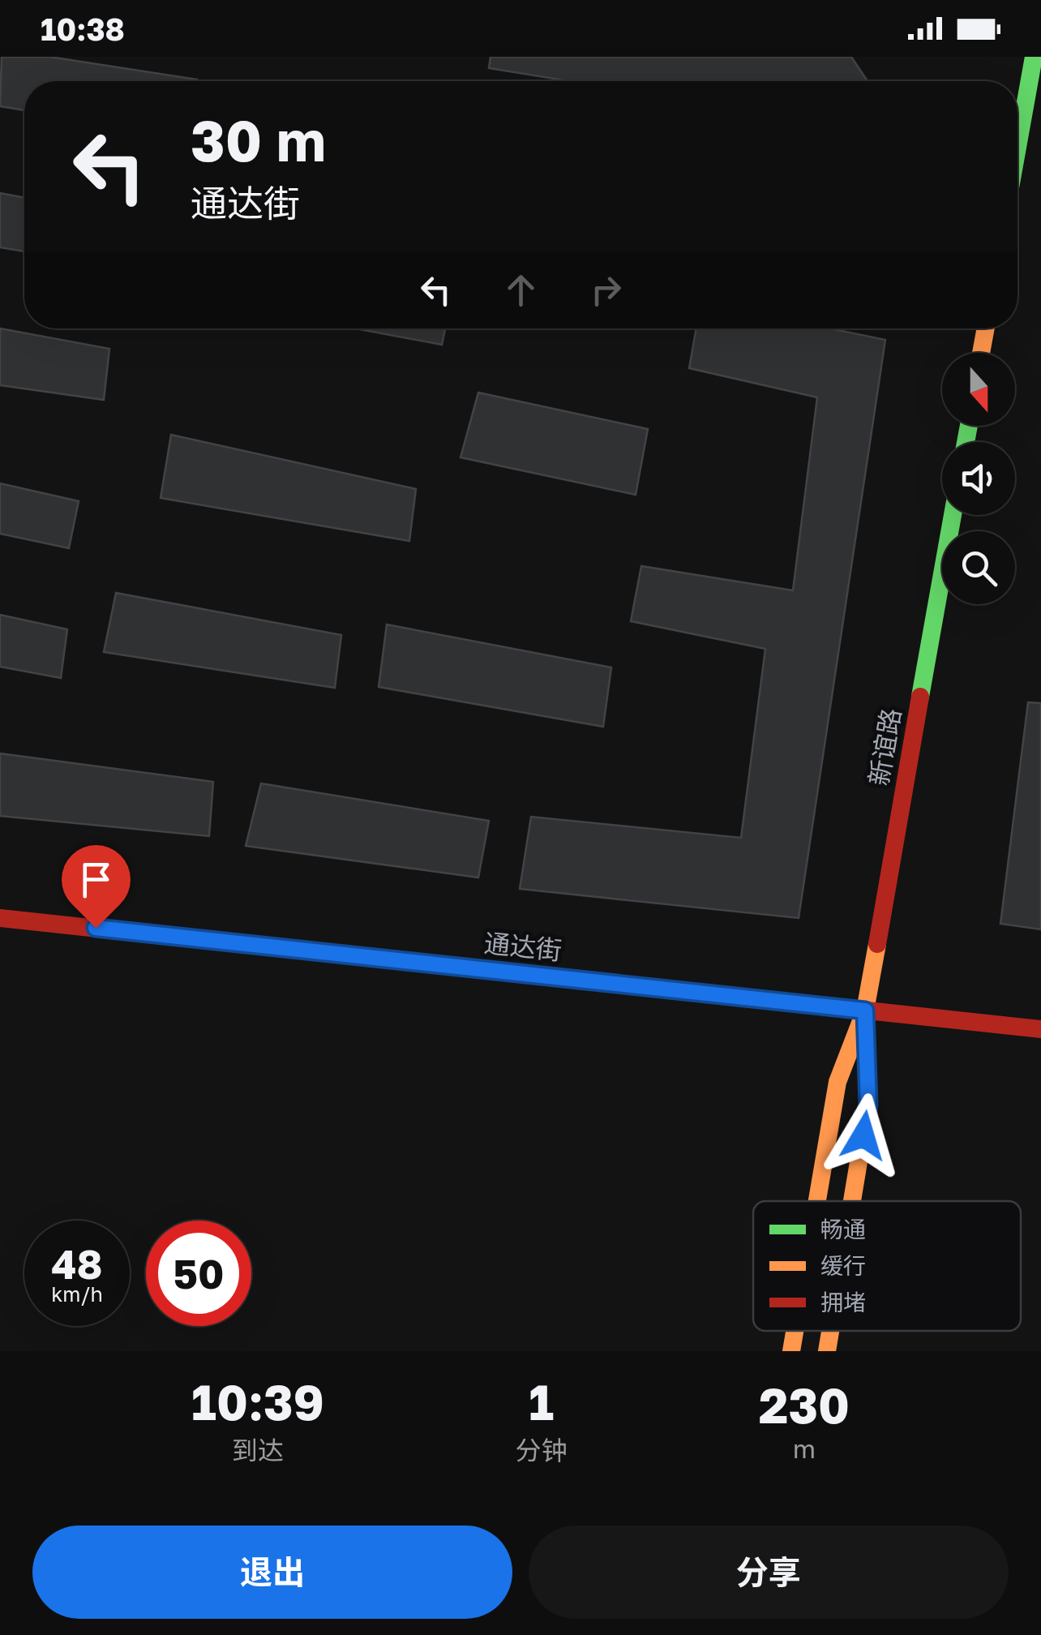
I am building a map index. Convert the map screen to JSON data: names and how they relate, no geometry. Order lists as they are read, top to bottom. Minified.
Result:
{"streets":{"street":["新谊路","通达街"]},"crossings":[["新谊路","通达街"]],"legend":["畅通","缓行","拥堵"],"north":"bottom","page":{"status":"10:38","turn":["30 m","通达街"],"speed":"48 km/h","limit":"50","eta":["10:39","到达","1","分钟","230","m"],"buttons":["退出","分享"]}}
